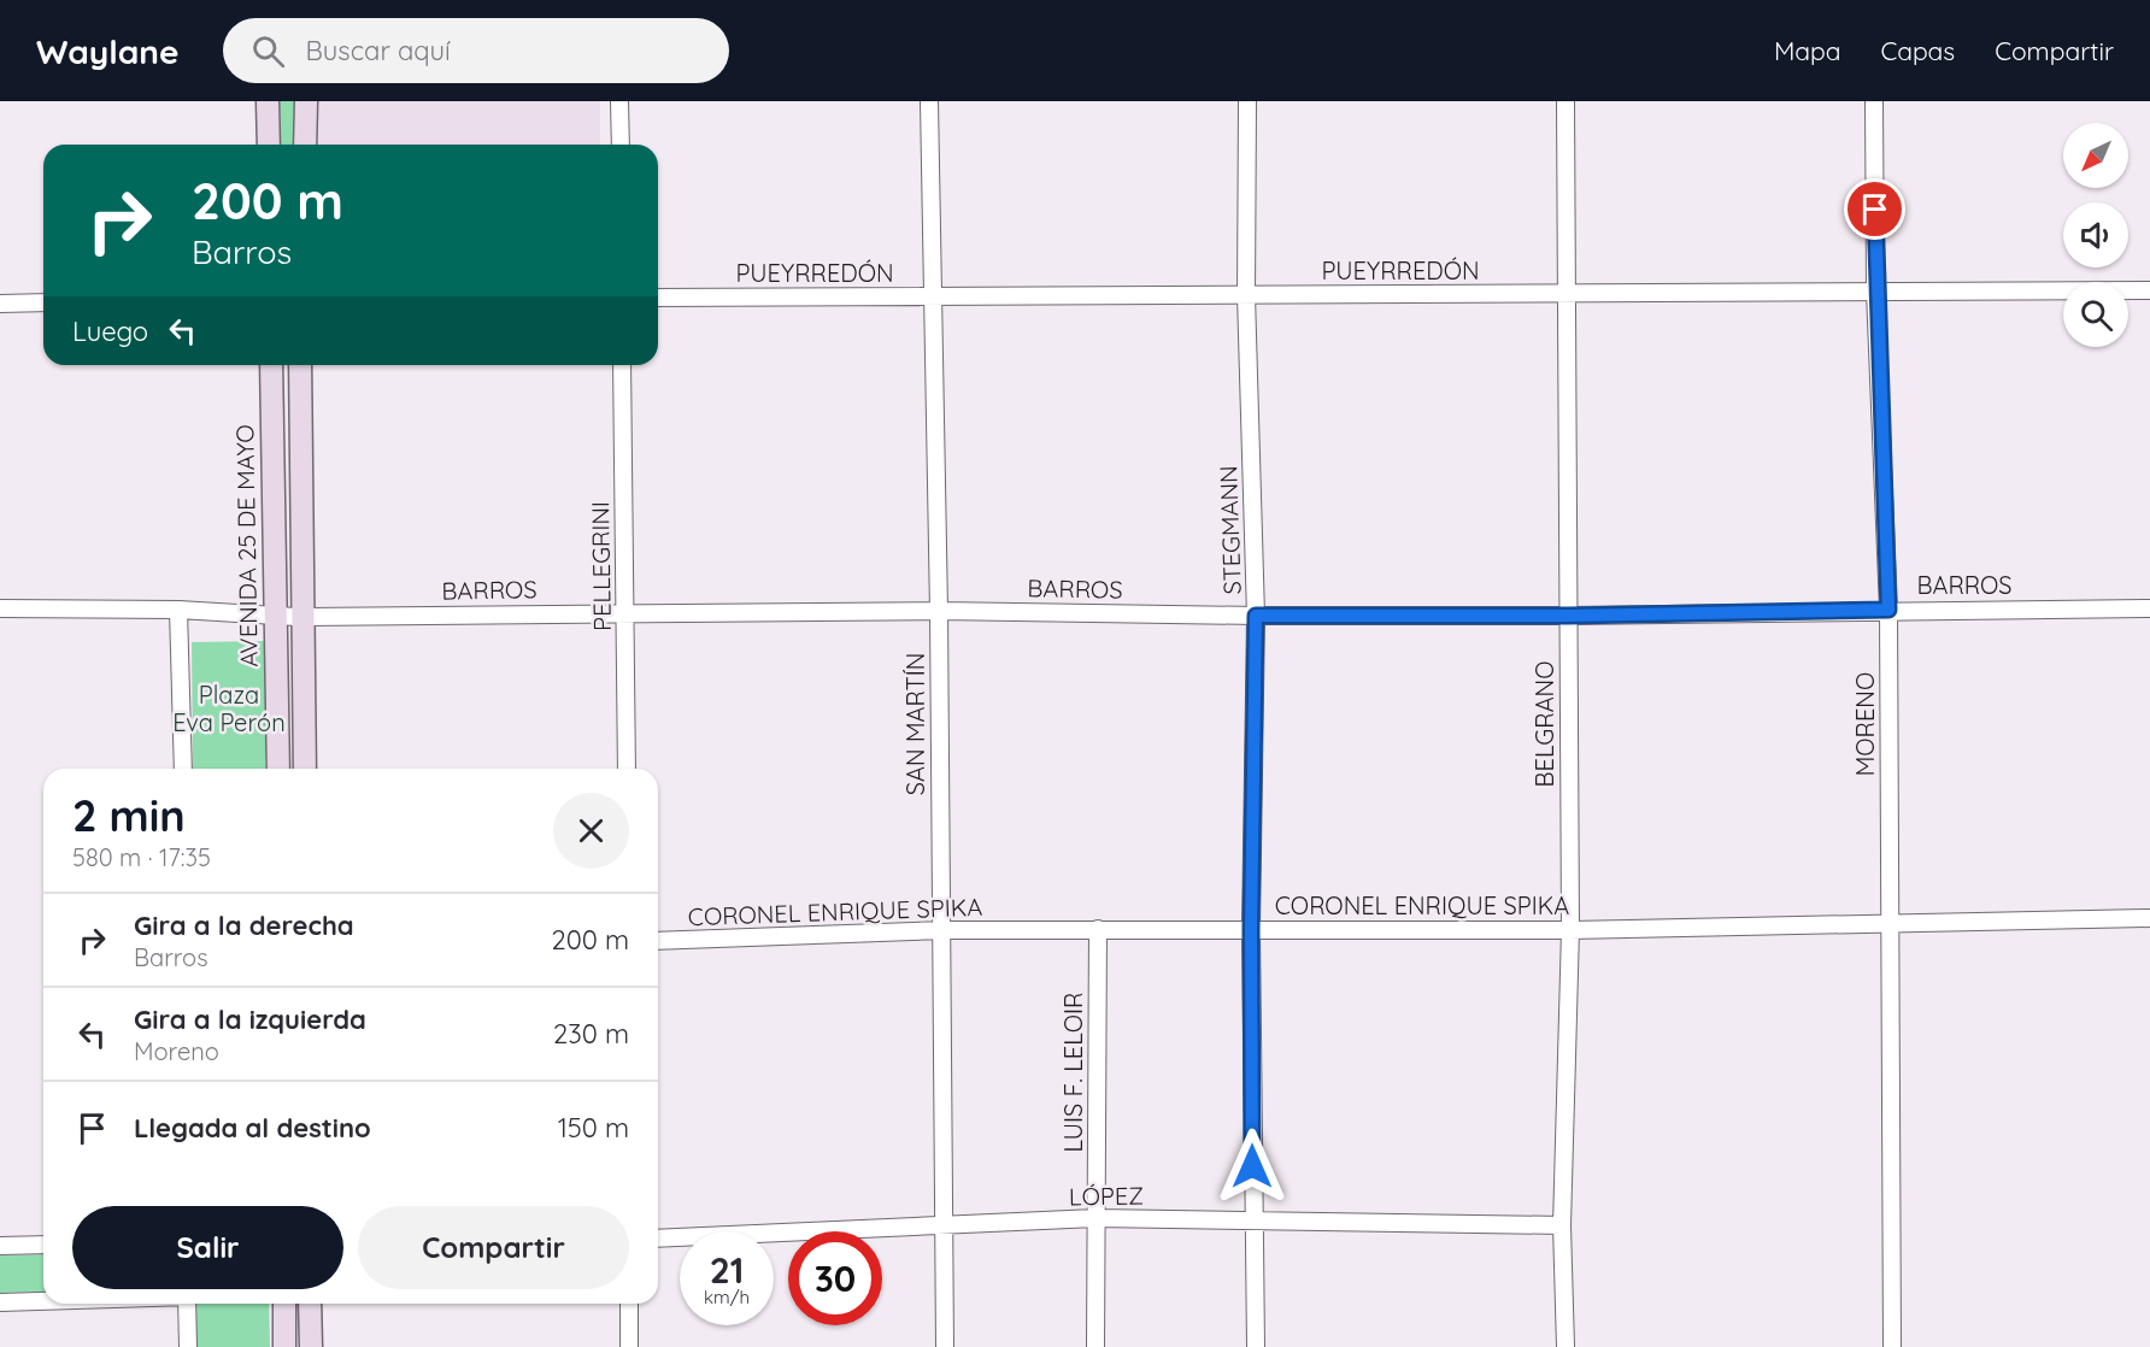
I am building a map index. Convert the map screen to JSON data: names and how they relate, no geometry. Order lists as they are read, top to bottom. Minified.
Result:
{"streets":{"main road":["AVENIDA 25 DE MAYO"],"street":["PUEYRREDÓN","STEGMANN","PELLEGRINI","BARROS","SAN MARTÍN","BELGRANO","MORENO","CORONEL ENRIQUE SPIKA","LUIS F. LELOIR","LÓPEZ"]},"crossings":[["PUEYRREDÓN","STEGMANN"],["PUEYRREDÓN","SAN MARTÍN"],["PUEYRREDÓN","BELGRANO"],["PUEYRREDÓN","MORENO"],["STEGMANN","BARROS"],["STEGMANN","CORONEL ENRIQUE SPIKA"],["STEGMANN","LÓPEZ"],["AVENIDA 25 DE MAYO","BARROS"],["PELLEGRINI","BARROS"],["BARROS","SAN MARTÍN"],["BARROS","BELGRANO"],["BARROS","MORENO"],["SAN MARTÍN","CORONEL ENRIQUE SPIKA"],["SAN MARTÍN","LÓPEZ"],["BELGRANO","CORONEL ENRIQUE SPIKA"],["BELGRANO","LÓPEZ"],["MORENO","CORONEL ENRIQUE SPIKA"],["CORONEL ENRIQUE SPIKA","LUIS F. LELOIR"],["LUIS F. LELOIR","LÓPEZ"]],"parks":["Plaza Eva Perón"],"north":"bottom left","page":{"header":"Waylane","search":"Buscar aquí","nav":["Mapa","Capas","Compartir"],"turn":["200 m","Barros"],"then":"Luego","heading":["2 min","580 m · 17:35"],"list":[{"name":"Gira a la derecha","note":"Barros","value":"200 m"},{"name":"Gira a la izquierda","note":"Moreno","value":"230 m"},{"name":"Llegada al destino","value":"150 m"}],"buttons":["Salir","Compartir"],"speed":"21 km/h","limit":"30"}}
